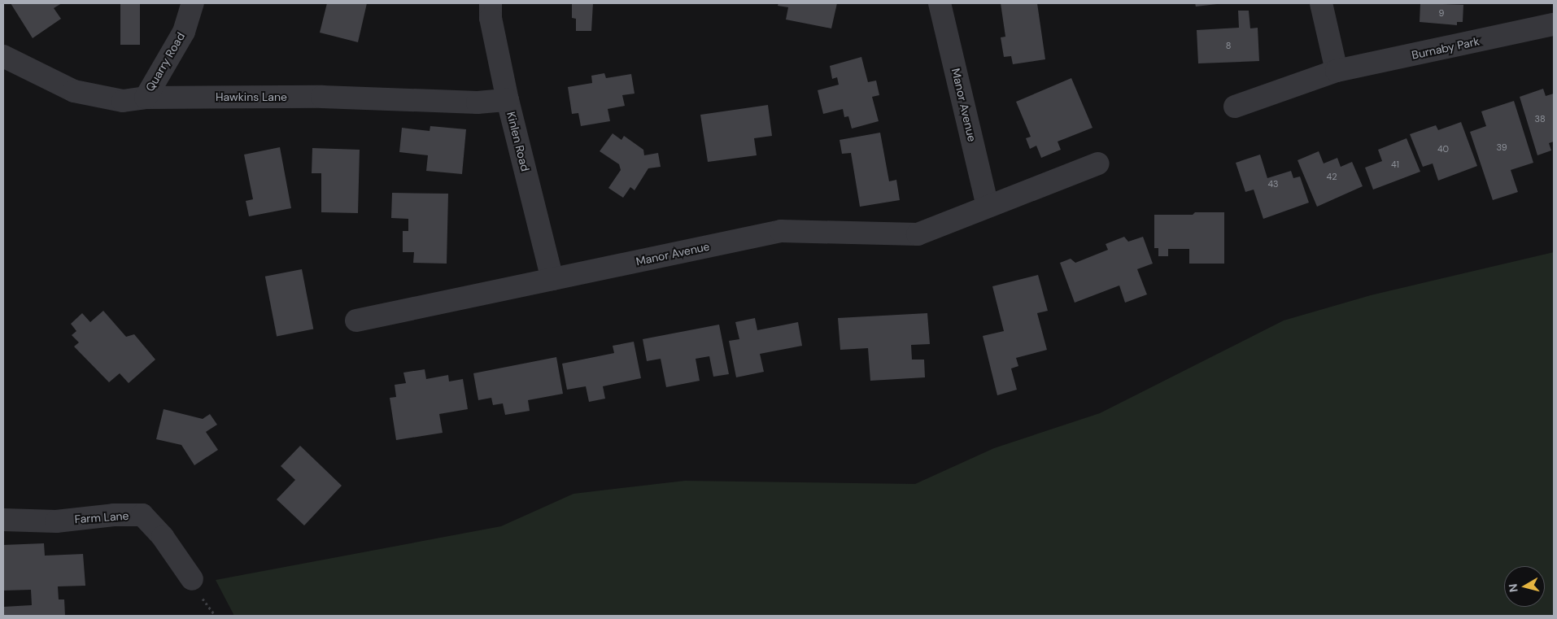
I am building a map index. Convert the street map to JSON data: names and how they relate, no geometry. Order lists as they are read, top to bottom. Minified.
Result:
{"streets":{"street":["Burnaby Park","Quarry Road","Hawkins Lane","Manor Avenue","Kinlen Road","Farm Lane"]},"crossings":[["Quarry Road","Hawkins Lane"],["Hawkins Lane","Kinlen Road"],["Manor Avenue","Kinlen Road"]],"house_numbers":["9","8","38","39","40","41","42","43"],"north":"left"}
